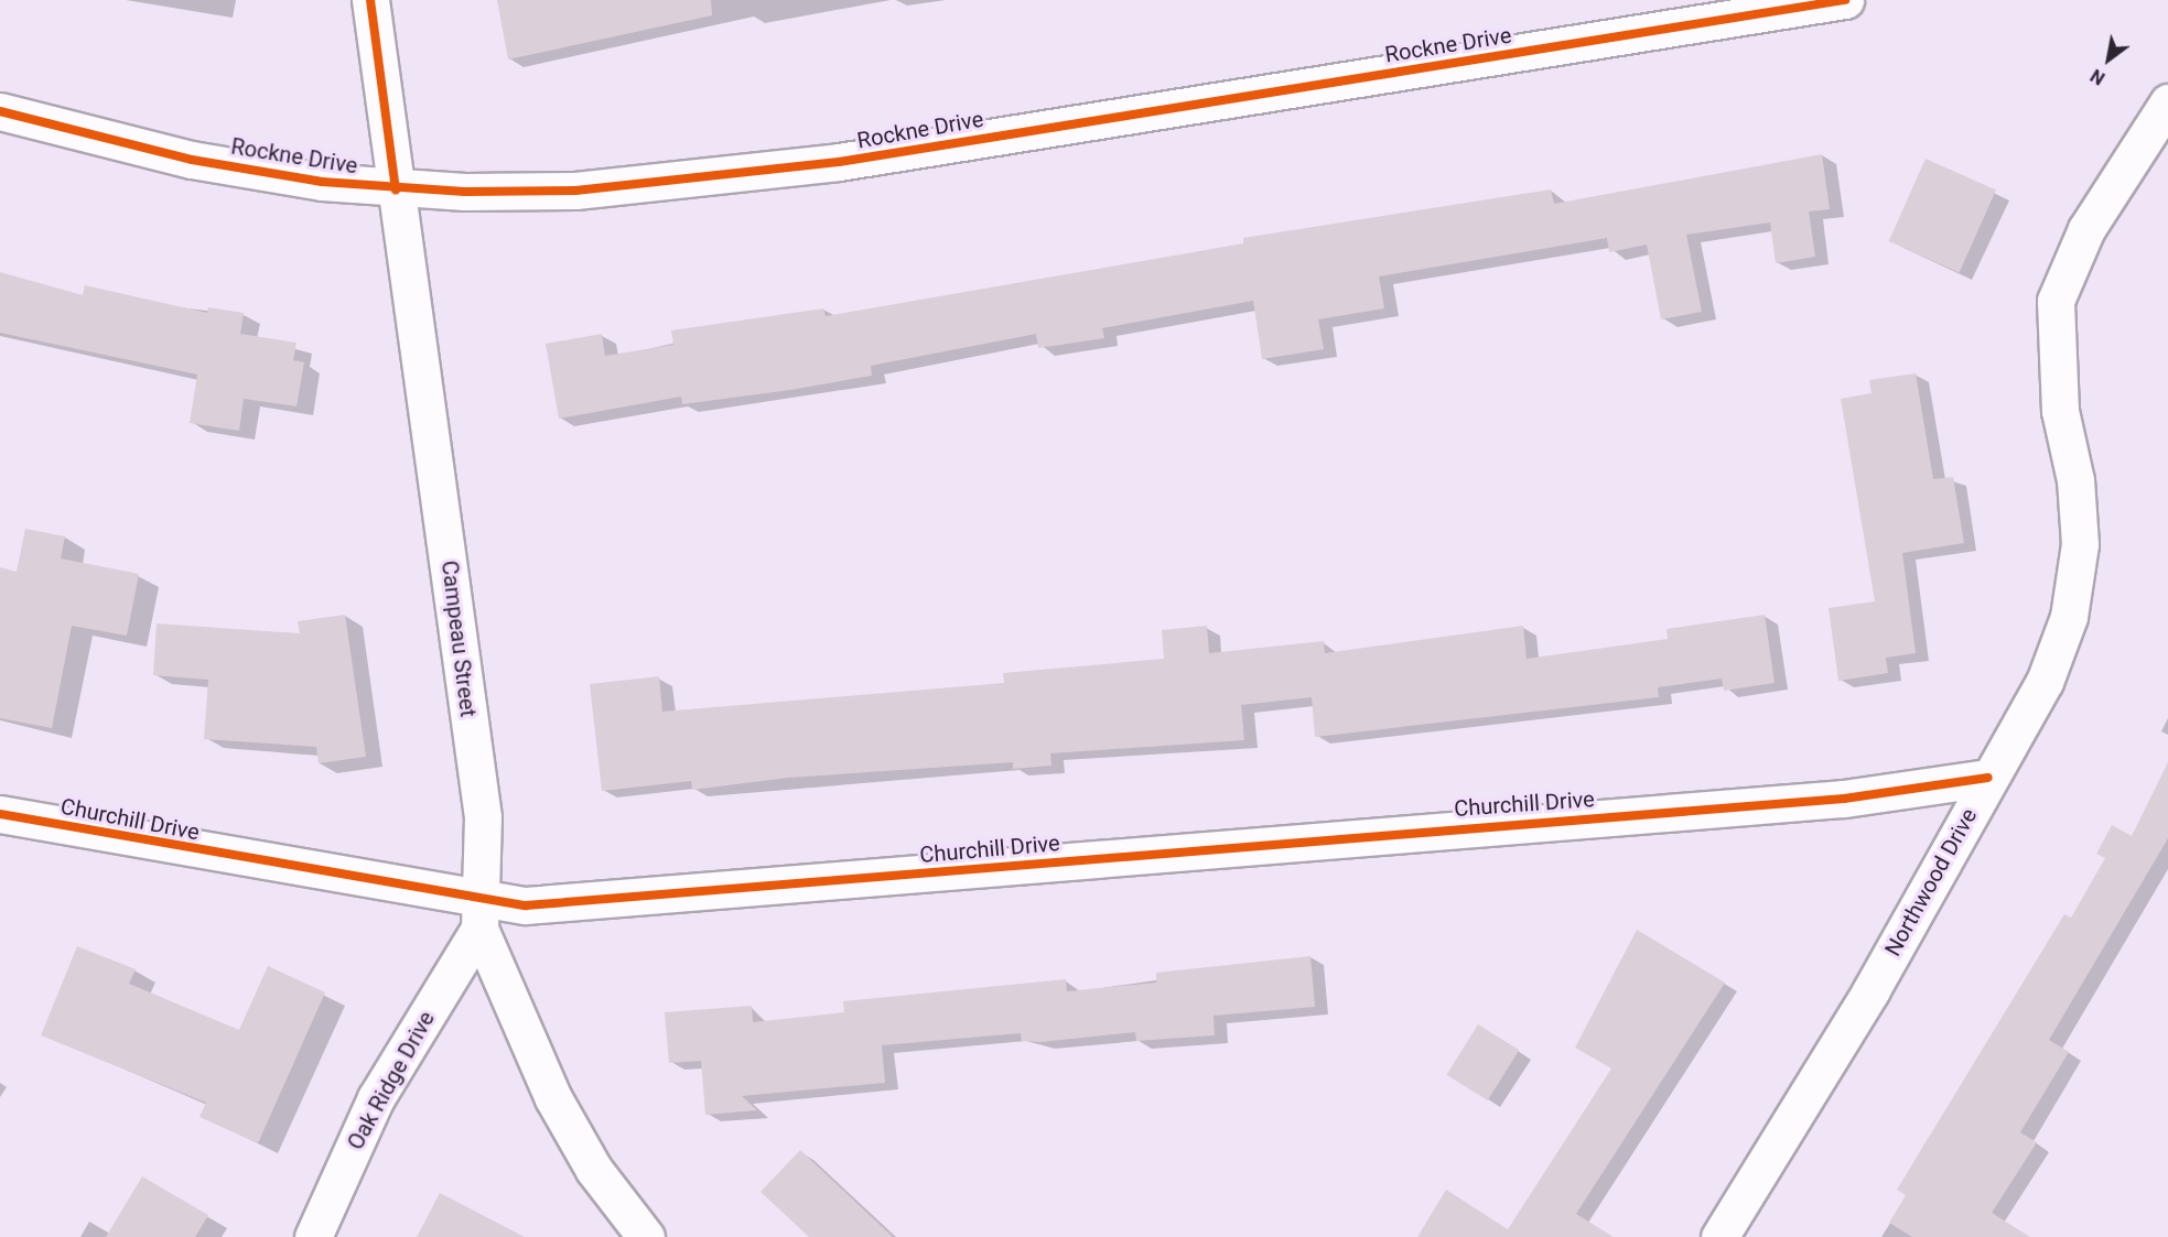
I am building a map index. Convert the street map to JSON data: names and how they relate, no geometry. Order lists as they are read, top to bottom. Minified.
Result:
{"streets":{"street":["Rockne Drive","Campeau Street","Churchill Drive","Northwood Drive","Oak Ridge Drive"]},"crossings":[["Rockne Drive","Campeau Street"],["Campeau Street","Churchill Drive"],["Campeau Street","Oak Ridge Drive"],["Churchill Drive","Northwood Drive"],["Churchill Drive","Oak Ridge Drive"]],"north":"bottom left"}
